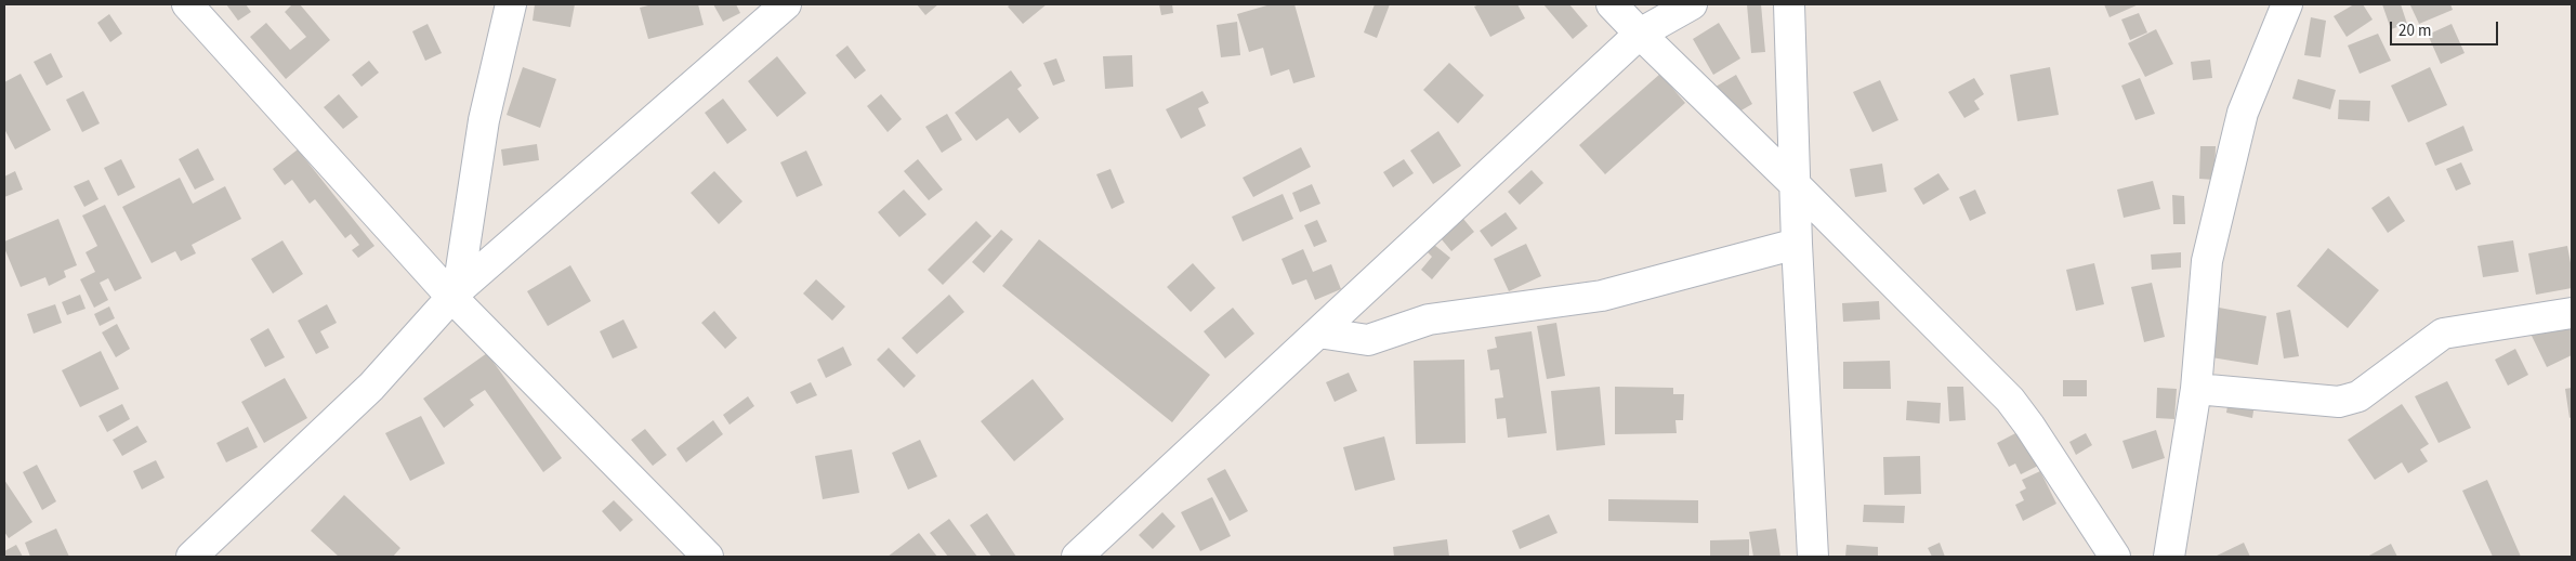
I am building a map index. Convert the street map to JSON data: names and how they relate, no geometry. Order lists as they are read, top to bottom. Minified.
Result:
{"scale_bar":"20 m"}
